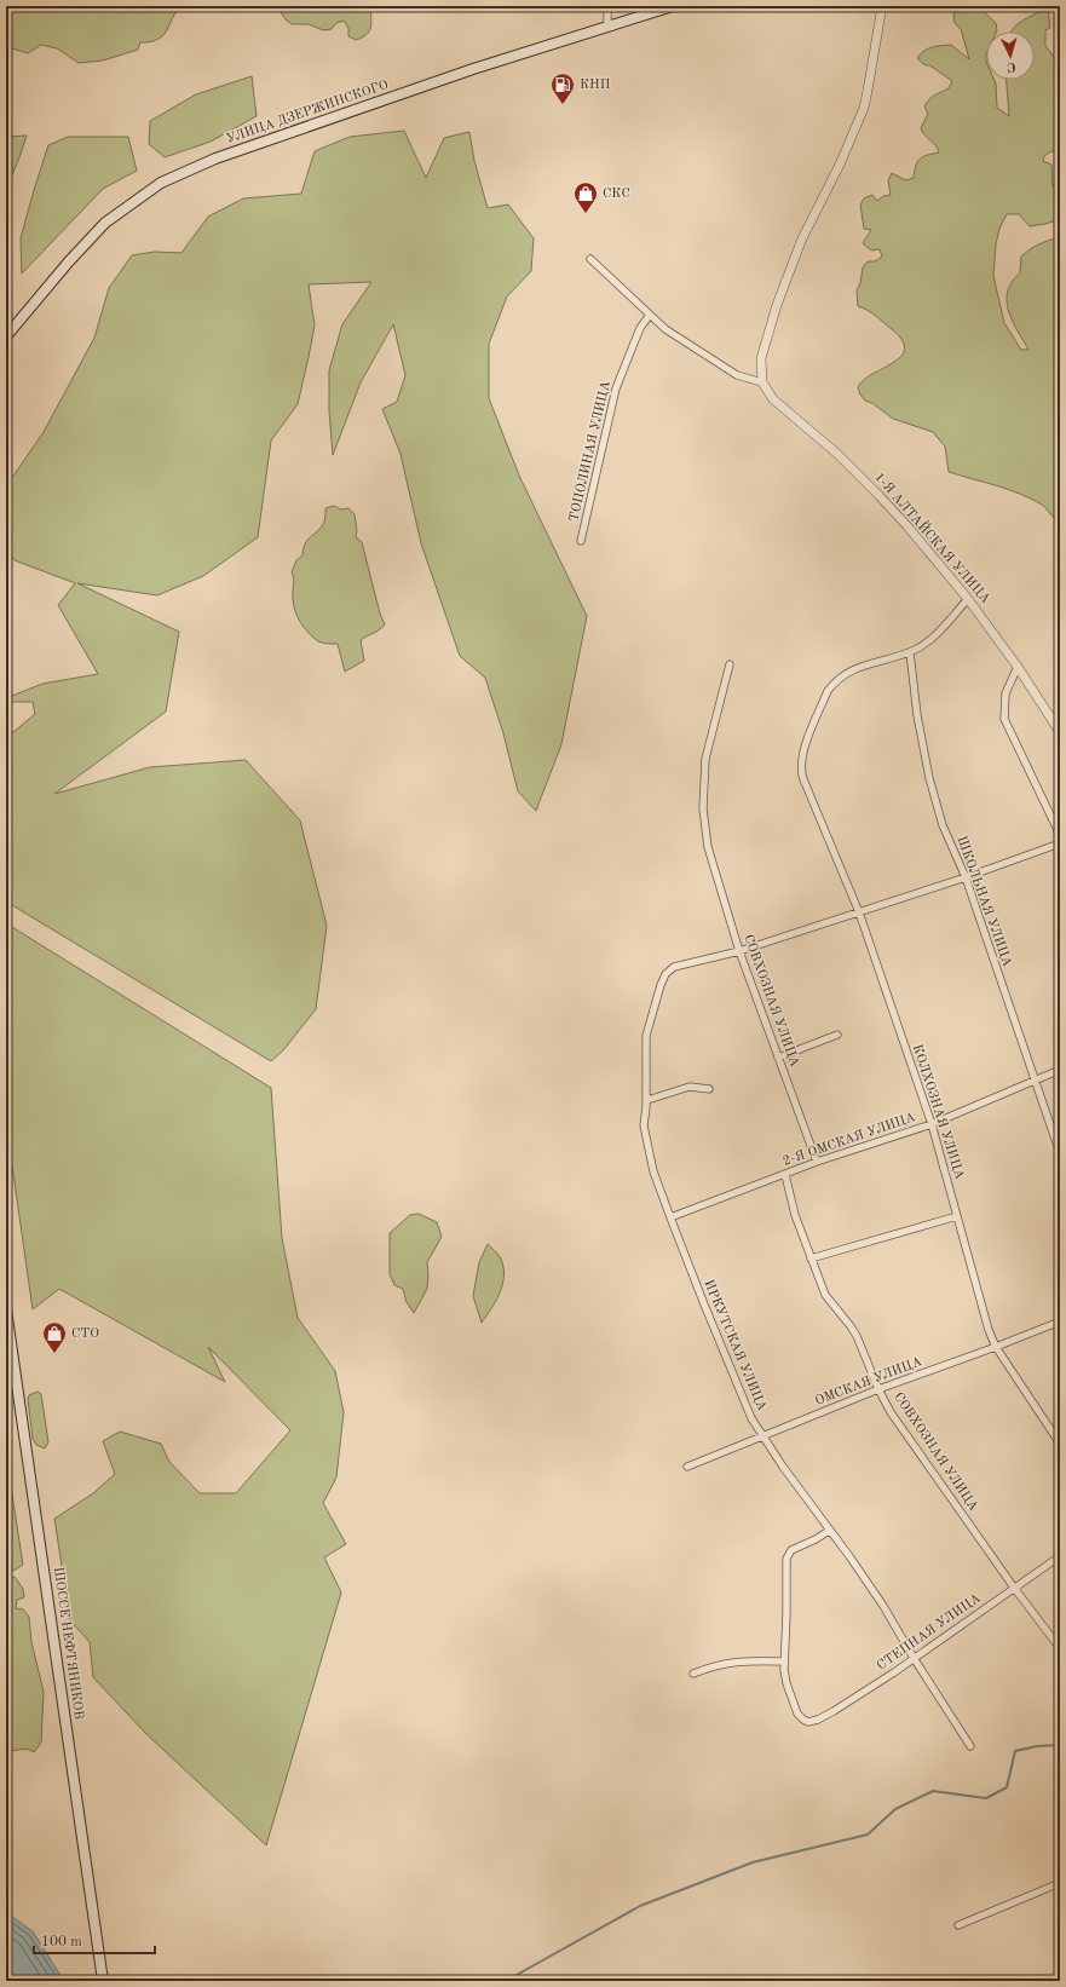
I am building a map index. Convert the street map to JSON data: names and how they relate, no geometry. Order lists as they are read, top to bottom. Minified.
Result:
{"streets":{"main road":["УЛИЦА ДЗЕРЖИНСКОГО","ШОССЕ НЕФТЯНИКОВ"],"street":["ТОПОЛИНАЯ УЛИЦА","1-Я АЛТАЙСКАЯ УЛИЦА","ШКОЛЬНАЯ УЛИЦА","СОВХОЗНАЯ УЛИЦА","КОЛХОЗНАЯ УЛИЦА","2-Я ОМСКАЯ УЛИЦА","ИРКУТСКАЯ УЛИЦА","ОМСКАЯ УЛИЦА","СТЕПНАЯ УЛИЦА"]},"crossings":[["ШКОЛЬНАЯ УЛИЦА","КОЛХОЗНАЯ УЛИЦА"],["ШКОЛЬНАЯ УЛИЦА","2-Я ОМСКАЯ УЛИЦА"],["СОВХОЗНАЯ УЛИЦА","2-Я ОМСКАЯ УЛИЦА"],["СОВХОЗНАЯ УЛИЦА","ИРКУТСКАЯ УЛИЦА"],["СОВХОЗНАЯ УЛИЦА","ОМСКАЯ УЛИЦА"],["СОВХОЗНАЯ УЛИЦА","СТЕПНАЯ УЛИЦА"],["КОЛХОЗНАЯ УЛИЦА","2-Я ОМСКАЯ УЛИЦА"],["КОЛХОЗНАЯ УЛИЦА","ОМСКАЯ УЛИЦА"],["2-Я ОМСКАЯ УЛИЦА","ИРКУТСКАЯ УЛИЦА"],["ИРКУТСКАЯ УЛИЦА","ОМСКАЯ УЛИЦА"],["ИРКУТСКАЯ УЛИЦА","СТЕПНАЯ УЛИЦА"]],"places":{"fuel station":["КНП"],"shop":["СКС","СТО"]},"scale_bar":"100 m","north":"bottom"}
